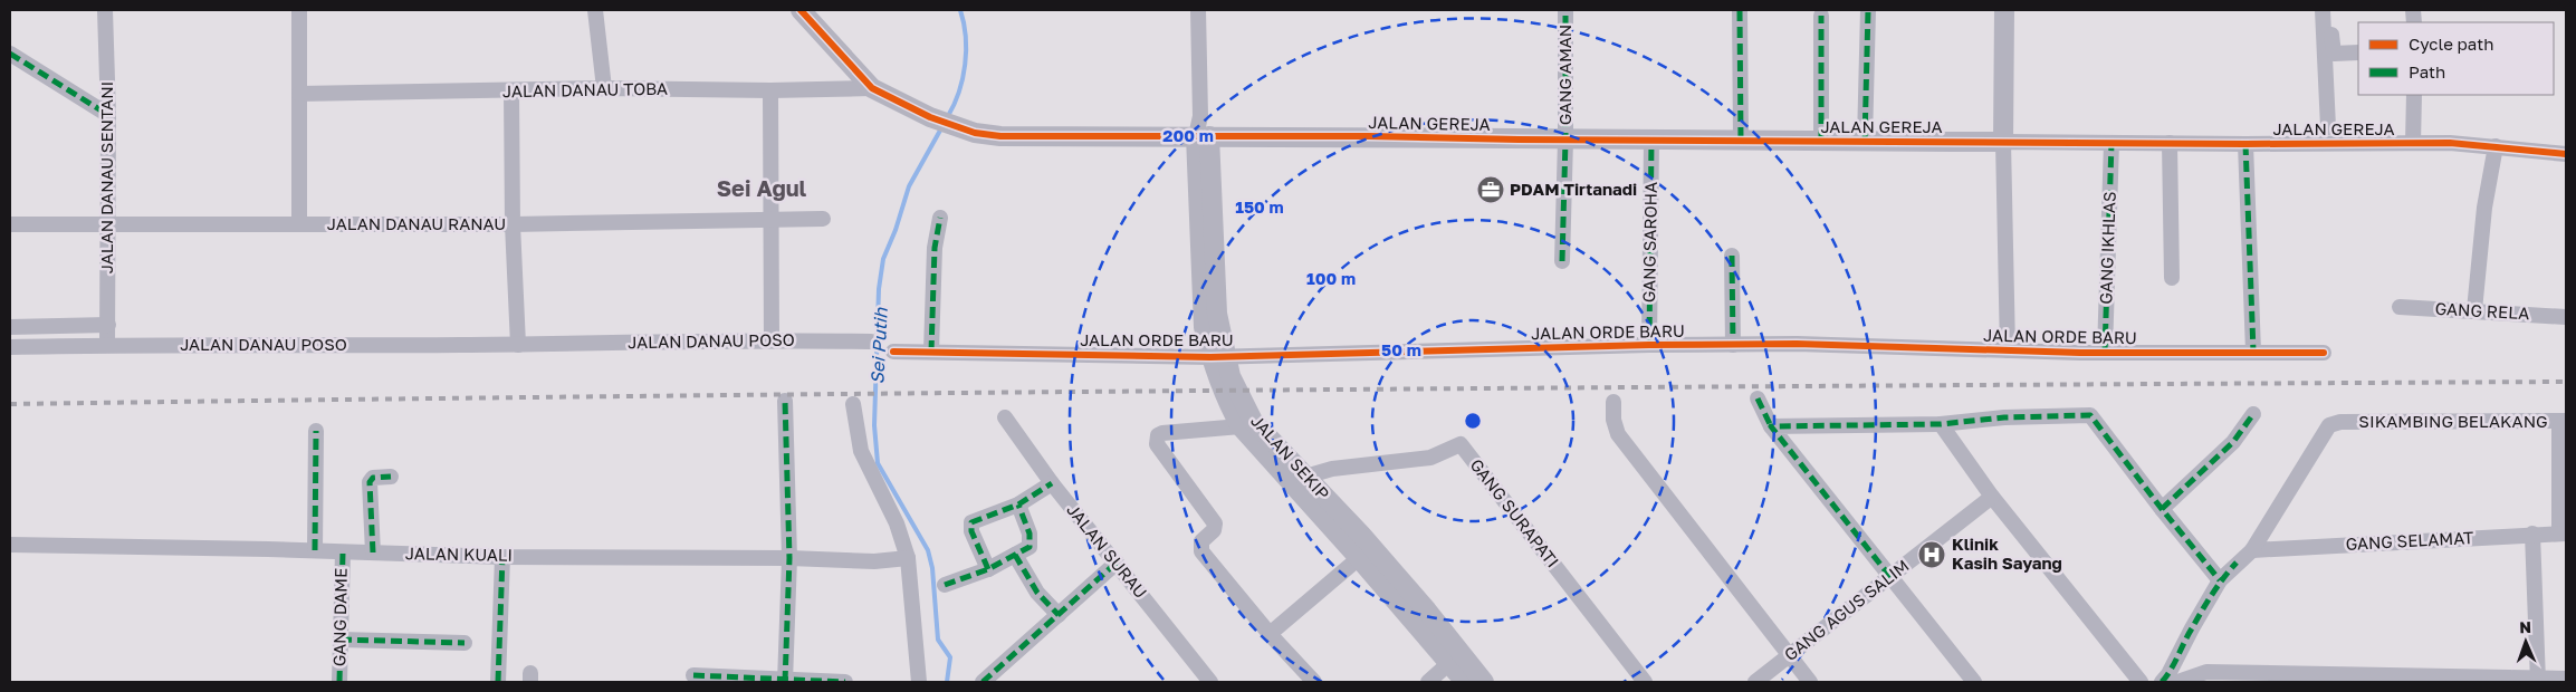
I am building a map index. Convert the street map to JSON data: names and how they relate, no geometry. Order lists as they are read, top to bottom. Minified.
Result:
{"streets":{"street":["GANG AMAN","JALAN DANAU TOBA","JALAN GEREJA","JALAN DANAU SENTANI","JALAN DANAU RANAU","GANG SAROHA","GANG IKHLAS","GANG RELA","JALAN ORDE BARU","JALAN DANAU POSO","SIKAMBING BELAKANG","JALAN SEKIP","GANG SURAPATI","GANG SELAMAT","JALAN SURAU","JALAN KUALI","GANG AGUS SALIM","GANG DAME"]},"crossings":[["GANG AMAN","JALAN GEREJA"],["JALAN DANAU TOBA","JALAN GEREJA"],["JALAN GEREJA","GANG SAROHA"],["JALAN GEREJA","GANG IKHLAS"],["JALAN GEREJA","JALAN SEKIP"],["JALAN DANAU SENTANI","JALAN DANAU RANAU"],["JALAN DANAU SENTANI","JALAN DANAU POSO"],["GANG SAROHA","JALAN ORDE BARU"],["GANG IKHLAS","JALAN ORDE BARU"],["JALAN ORDE BARU","JALAN SEKIP"],["SIKAMBING BELAKANG","GANG SELAMAT"],["JALAN SEKIP","GANG SURAPATI"],["JALAN KUALI","GANG DAME"]],"districts":["Sei Agul"],"water":["Sei Putih"],"places":{"office":["PDAM Tirtanadi"],"hospital":["Klinik Kasih Sayang"]},"legend":["Cycle path","Path"],"north":"top","rings":["200 m","150 m","100 m","50 m"]}
